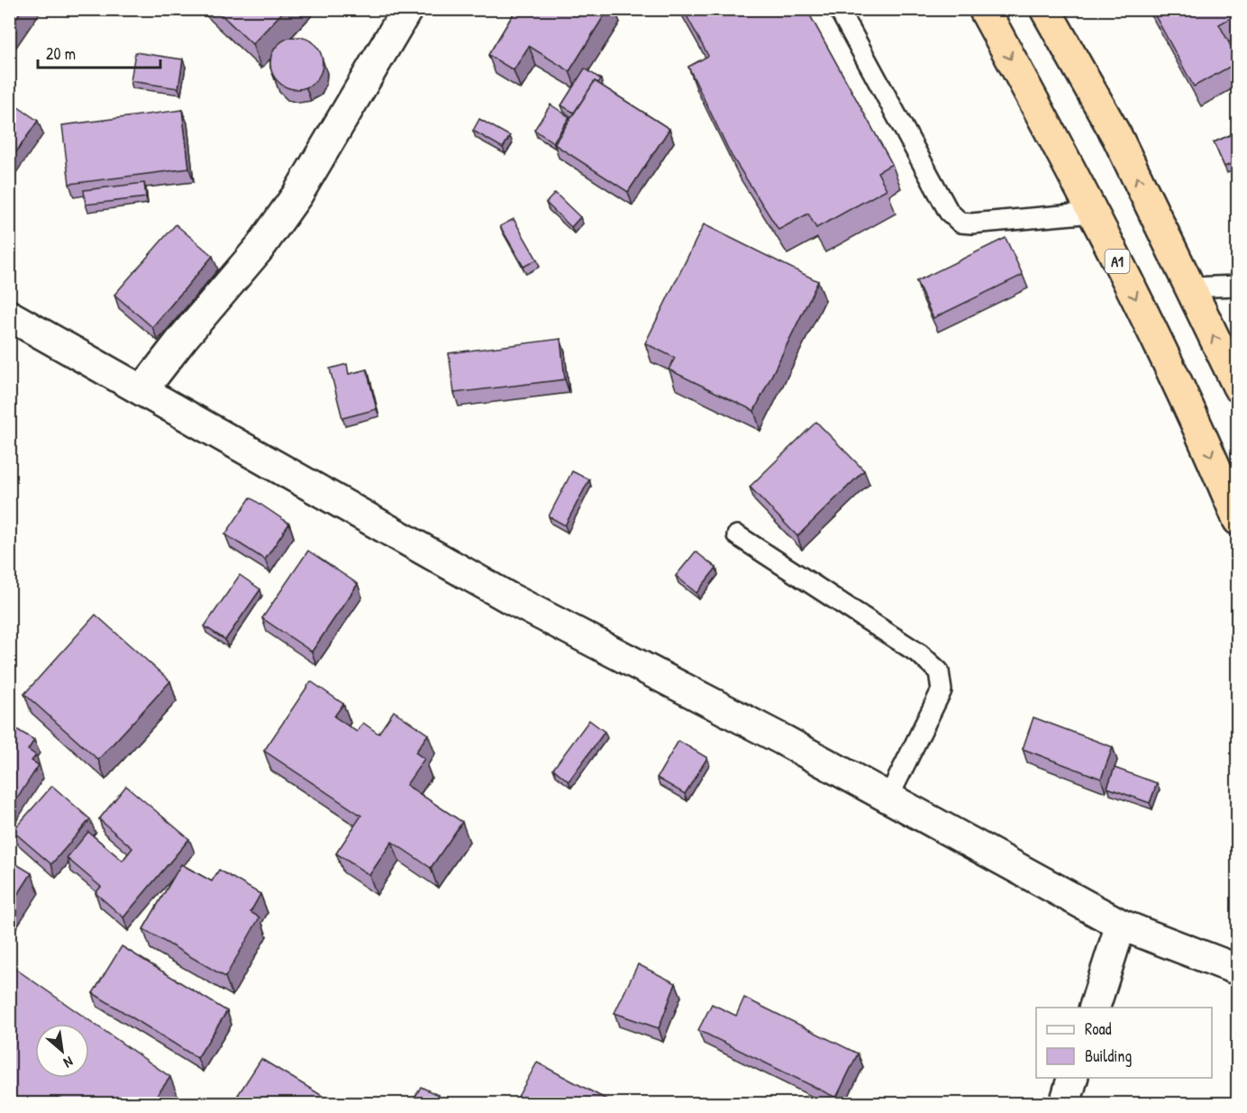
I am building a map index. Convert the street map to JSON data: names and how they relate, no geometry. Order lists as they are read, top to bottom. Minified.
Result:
{"streets":{"highway":["A1"]},"legend":["Road","Building"],"scale_bar":"20 m","north":"bottom right"}
